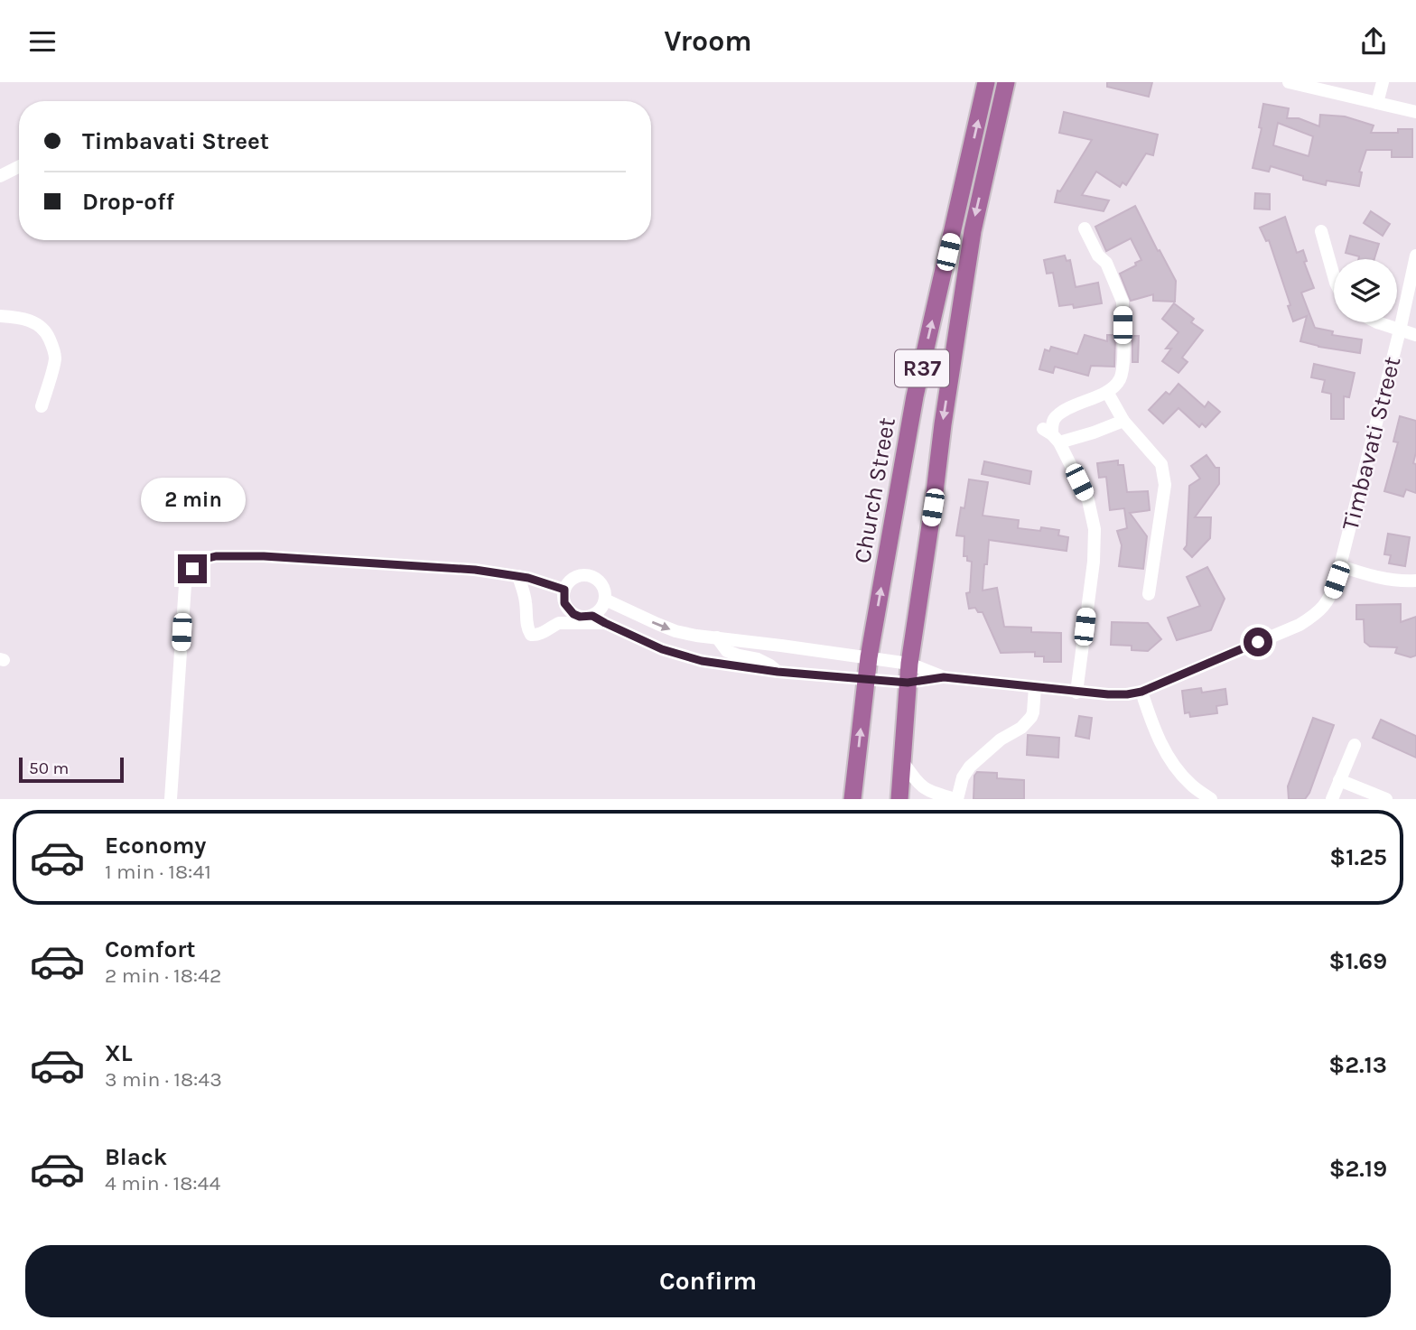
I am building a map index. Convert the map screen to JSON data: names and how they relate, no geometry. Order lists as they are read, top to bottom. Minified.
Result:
{"streets":{"main road":["R37","Church Street"],"street":["Timbavati Street"]},"crossings":[["R37","Timbavati Street"],["Timbavati Street","Church Street"]],"scale_bar":"50 m","page":{"header":"Vroom","banner":["Timbavati Street","Drop-off"],"bubble":"2 min","scale":"50 m","list":[{"name":"Economy","note":"1 min · 18:41","value":"$1.25"},{"name":"Comfort","note":"2 min · 18:42","value":"$1.69"},{"name":"XL","note":"3 min · 18:43","value":"$2.13"},{"name":"Black","note":"4 min · 18:44","value":"$2.19"}],"buttons":"Confirm"}}
